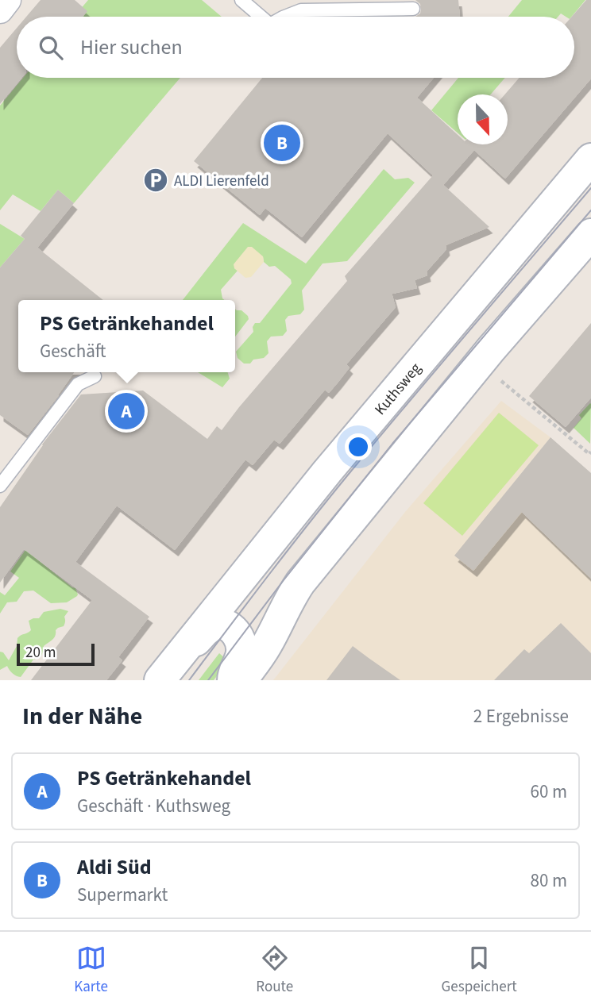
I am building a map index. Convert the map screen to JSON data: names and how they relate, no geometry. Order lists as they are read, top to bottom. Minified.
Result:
{"streets":{"street":["Kuthsweg"]},"places":{"parking":["ALDI Lierenfeld"]},"scale_bar":"20 m","north":"bottom","page":{"search":"Hier suchen","pins":["B","A"],"popup":["PS Getränkehandel","Geschäft"],"scale":"20 m","heading":["In der Nähe","2 Ergebnisse"],"list":[{"mark":"A","name":"PS Getränkehandel","note":"Geschäft · Kuthsweg","value":"60 m"},{"mark":"B","name":"Aldi Süd","note":"Supermarkt","value":"80 m"}],"nav":["Karte","Route","Gespeichert"]}}
